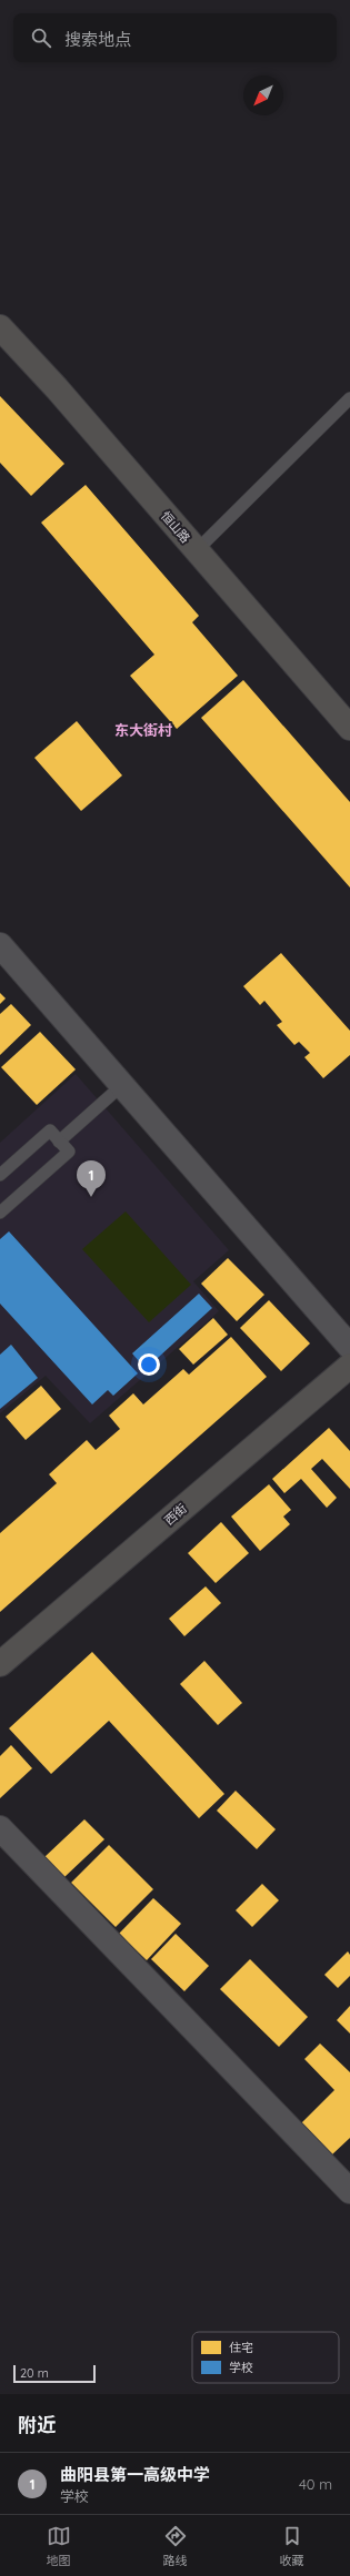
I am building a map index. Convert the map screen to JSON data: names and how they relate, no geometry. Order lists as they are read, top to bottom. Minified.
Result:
{"streets":{"street":["恒山路","西街"]},"districts":["东大街村"],"legend":["住宅","学校"],"scale_bar":"20 m","north":"bottom left","page":{"search":"搜索地点","pins":"1","scale":"20 m","heading":"附近","list":[{"mark":"1","name":"曲阳县第一高级中学","note":"学校","value":"40 m"}],"nav":["地图","路线","收藏"]}}
